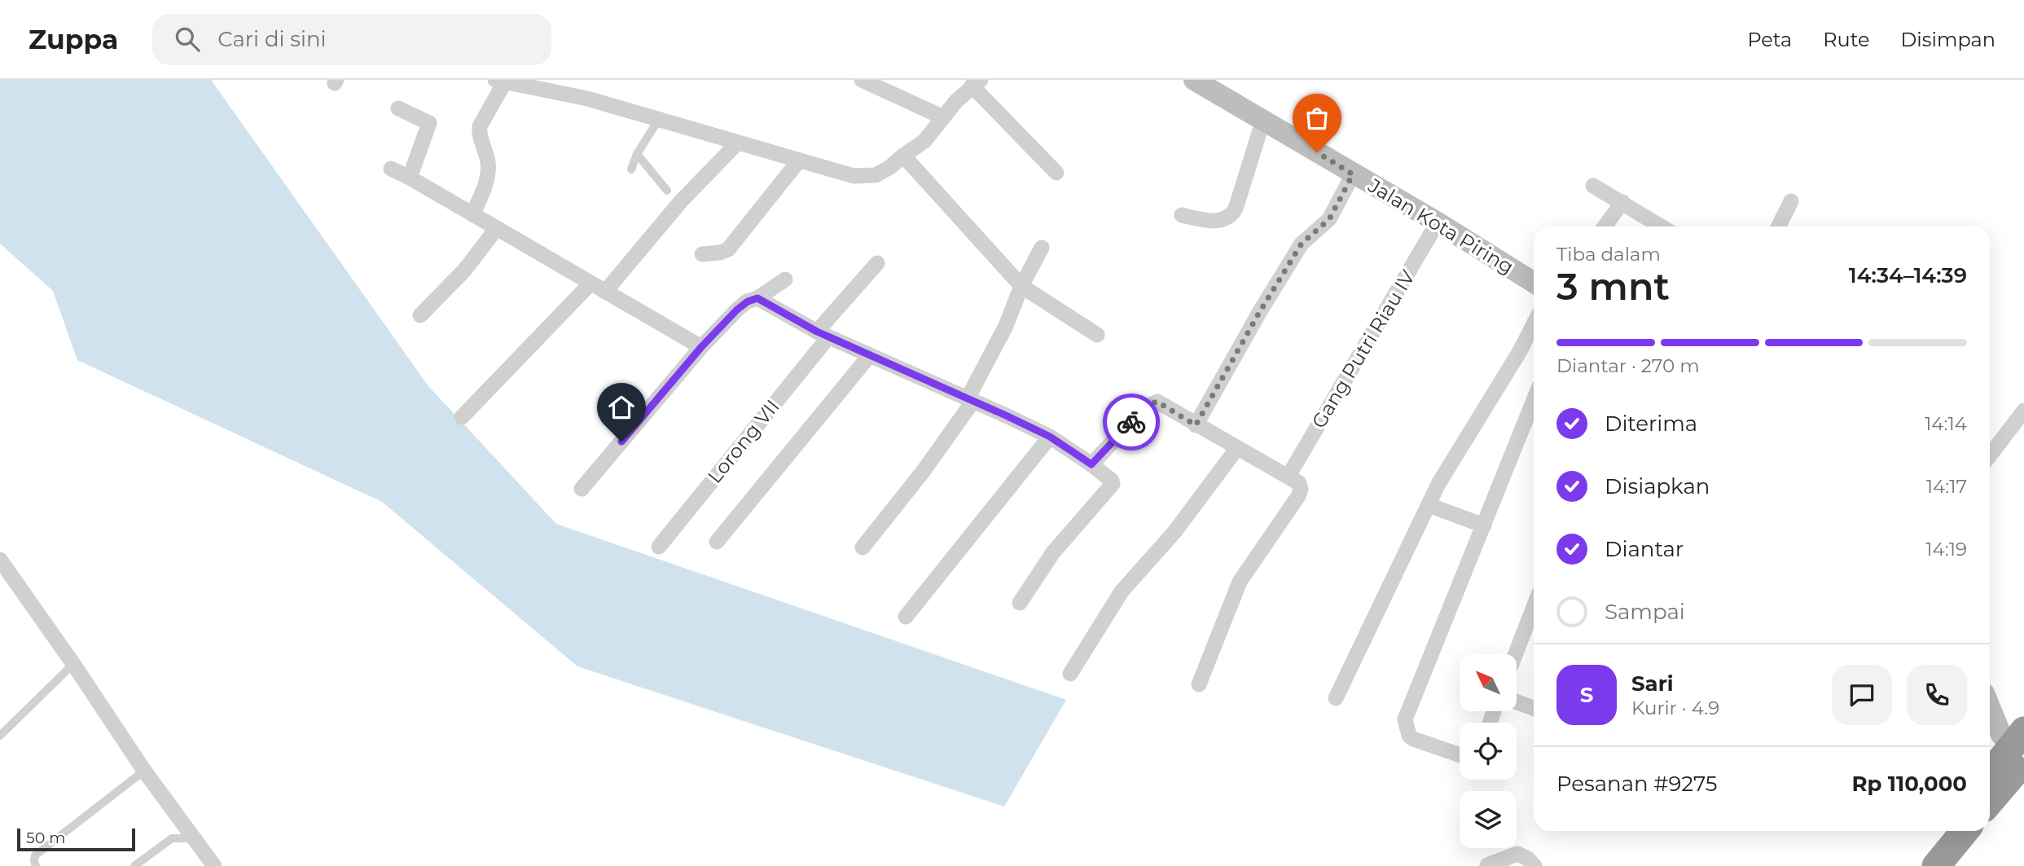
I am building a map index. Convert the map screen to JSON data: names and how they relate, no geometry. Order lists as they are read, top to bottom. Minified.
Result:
{"streets":{"street":["Jalan Kota Piring","Gang Putri Riau IV","Lorong VII"]},"crossings":[["Jalan Kota Piring","Gang Putri Riau IV"]],"scale_bar":"50 m","north":"top left","page":{"header":"Zuppa","search":"Cari di sini","nav":["Peta","Rute","Disimpan"],"heading":["3 mnt","Tiba dalam","14:34–14:39"],"panel":["Sari","Kurir · 4.9","Pesanan #9275","Rp 110,000"],"bar":"Diantar · 270 m","list":[["Diterima","14:14"],["Disiapkan","14:17"],["Diantar","14:19"],"Sampai"],"round":"S","scale":"50 m"}}
